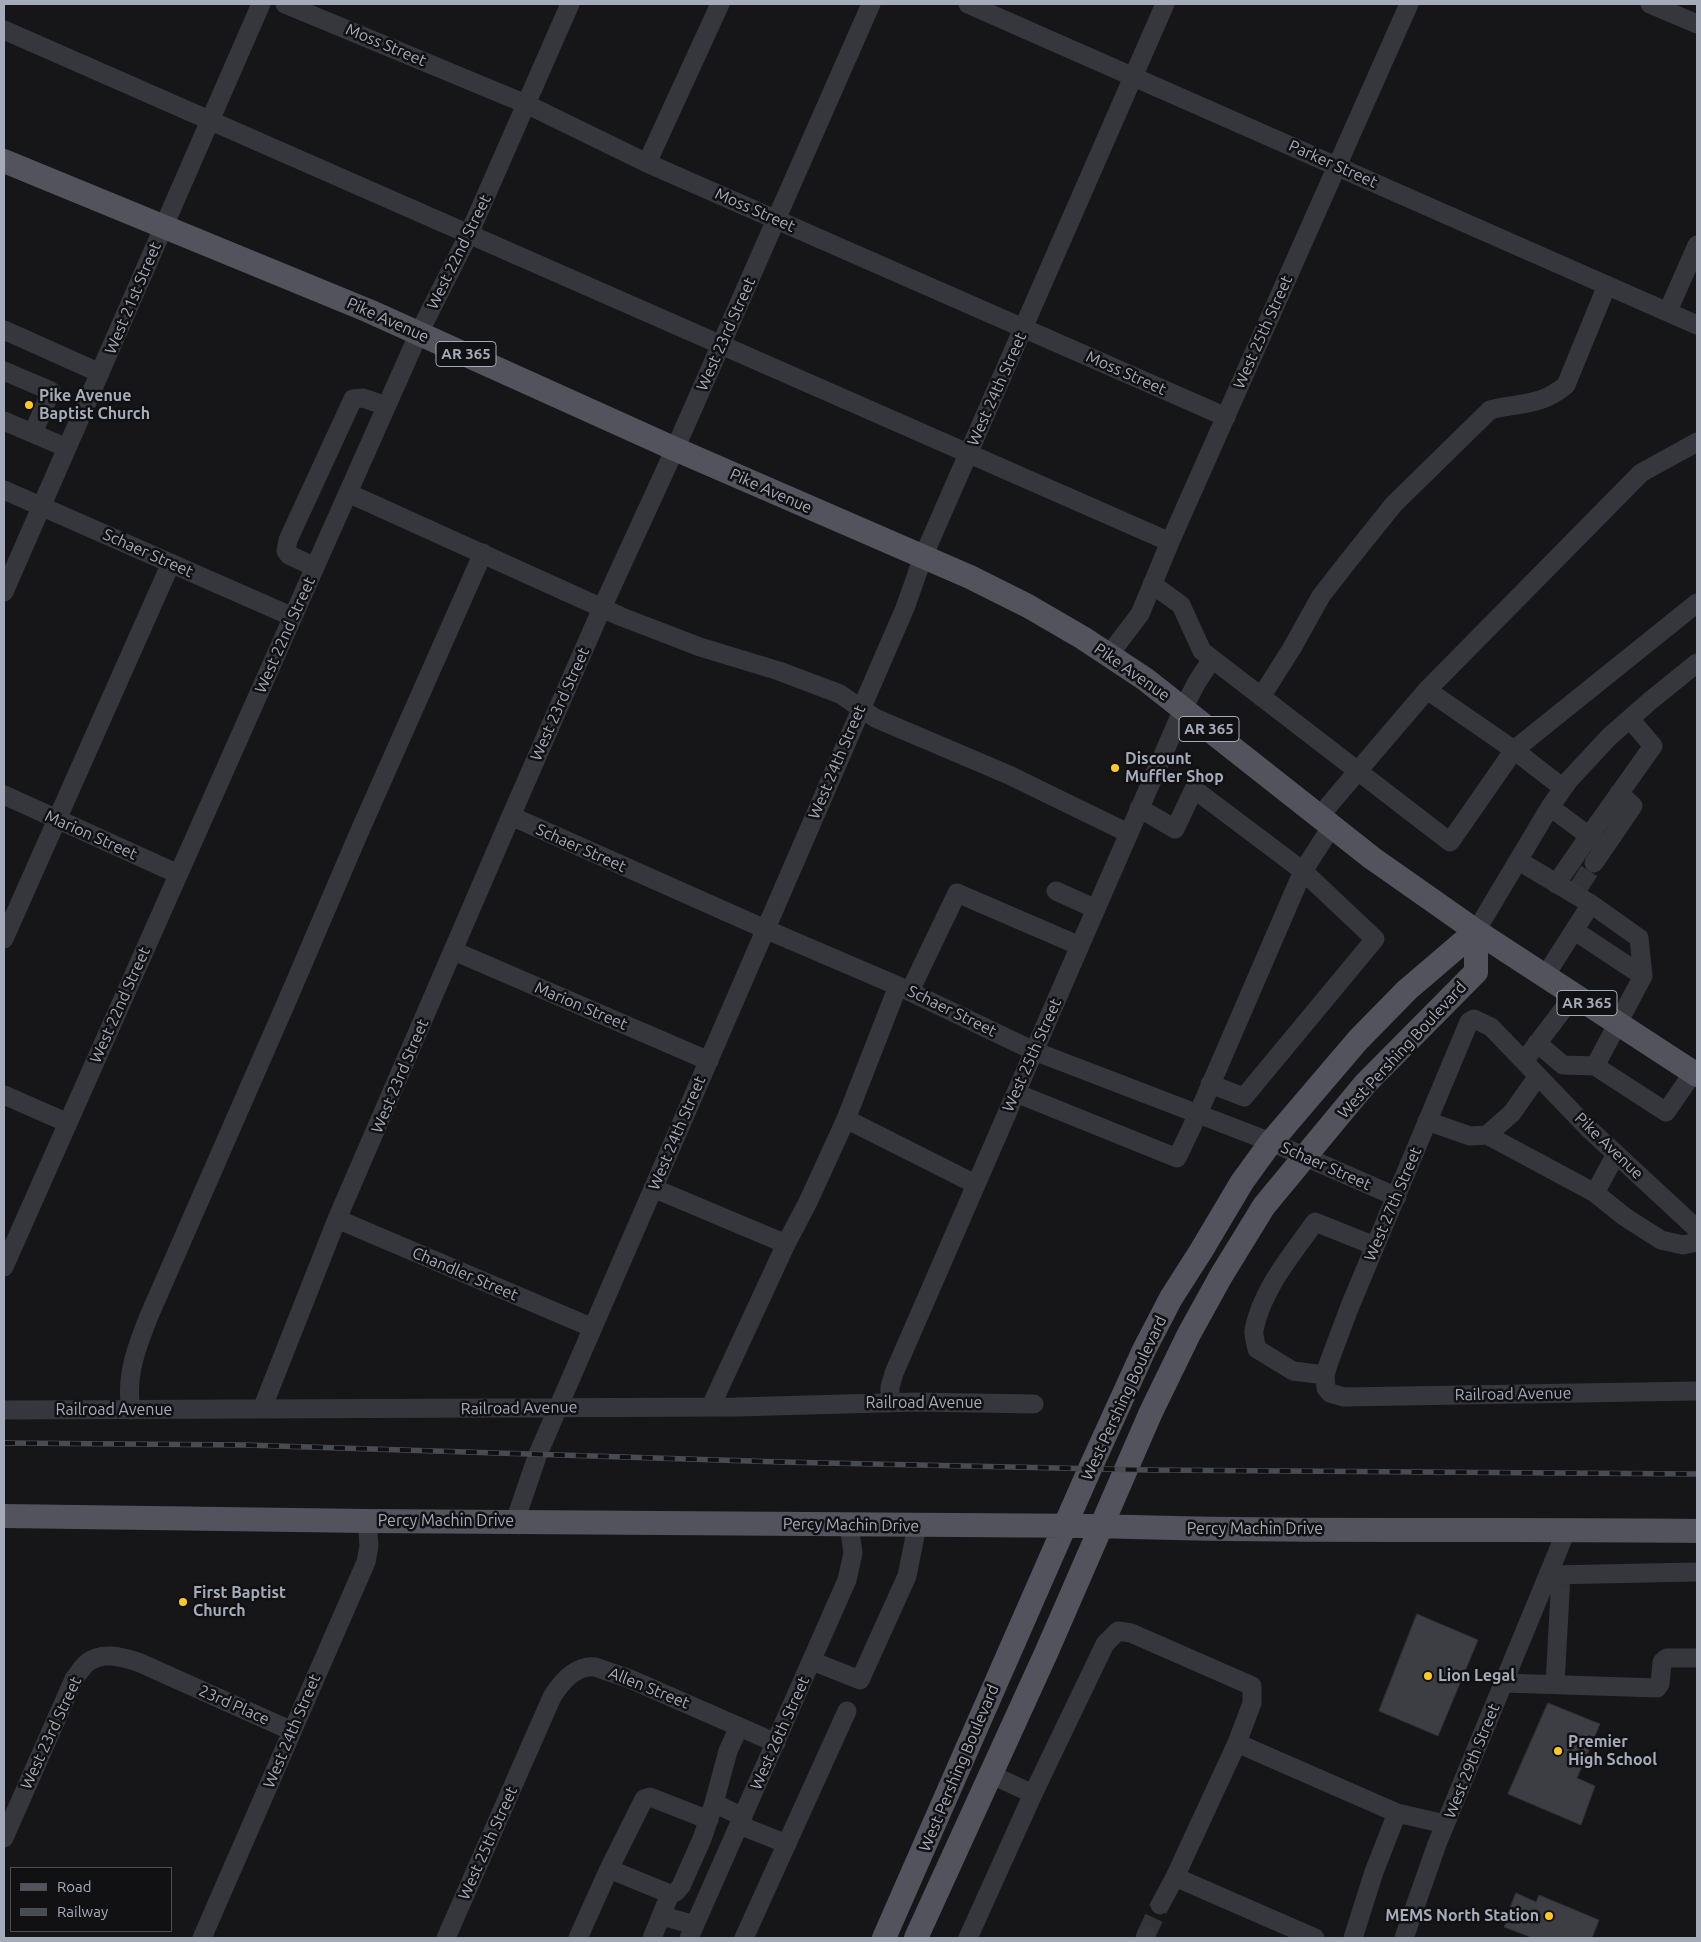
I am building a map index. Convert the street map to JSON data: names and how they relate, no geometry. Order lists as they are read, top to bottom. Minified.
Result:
{"streets":{"main road":["Pike Avenue","AR 365","West Pershing Boulevard","Percy Machin Drive"],"street":["Moss Street","Parker Street","West 22nd Street","West 21st Street","West 25th Street","West 23rd Street","West 24th Street","Schaer Street","Marion Street","West 27th Street","Chandler Street","Railroad Avenue","Allen Street","23rd Place","West 26th Street","West 29th Street"]},"crossings":[["Moss Street","West 22nd Street"],["Moss Street","West 25th Street"],["Moss Street","West 23rd Street"],["Moss Street","West 24th Street"],["Parker Street","West 25th Street"],["Parker Street","West 24th Street"],["West 22nd Street","Pike Avenue"],["West 22nd Street","Schaer Street"],["West 22nd Street","Marion Street"],["West 21st Street","Pike Avenue"],["West 21st Street","Schaer Street"],["Pike Avenue","West 25th Street"],["Pike Avenue","West 23rd Street"],["Pike Avenue","AR 365"],["Pike Avenue","West 24th Street"],["Pike Avenue","West Pershing Boulevard"],["Pike Avenue","West 27th Street"],["West 25th Street","Schaer Street"],["West 25th Street","Railroad Avenue"],["West 25th Street","Allen Street"],["West 23rd Street","Schaer Street"],["West 23rd Street","Marion Street"],["West 23rd Street","Chandler Street"],["West 23rd Street","Railroad Avenue"],["West 23rd Street","23rd Place"],["AR 365","West Pershing Boulevard"],["West 24th Street","Schaer Street"],["West 24th Street","Marion Street"],["West 24th Street","Chandler Street"],["West 24th Street","Railroad Avenue"],["West 24th Street","Percy Machin Drive"],["West 24th Street","23rd Place"],["Schaer Street","West Pershing Boulevard"],["Schaer Street","West 27th Street"],["West Pershing Boulevard","Percy Machin Drive"],["West 27th Street","Railroad Avenue"],["Percy Machin Drive","West 26th Street"],["Percy Machin Drive","West 29th Street"],["Allen Street","West 26th Street"]],"places":["Pike Avenue Baptist Church","Discount Muffler Shop","First Baptist Church","Lion Legal","Premier High School","MEMS North Station"],"legend":["Road","Railway"]}
